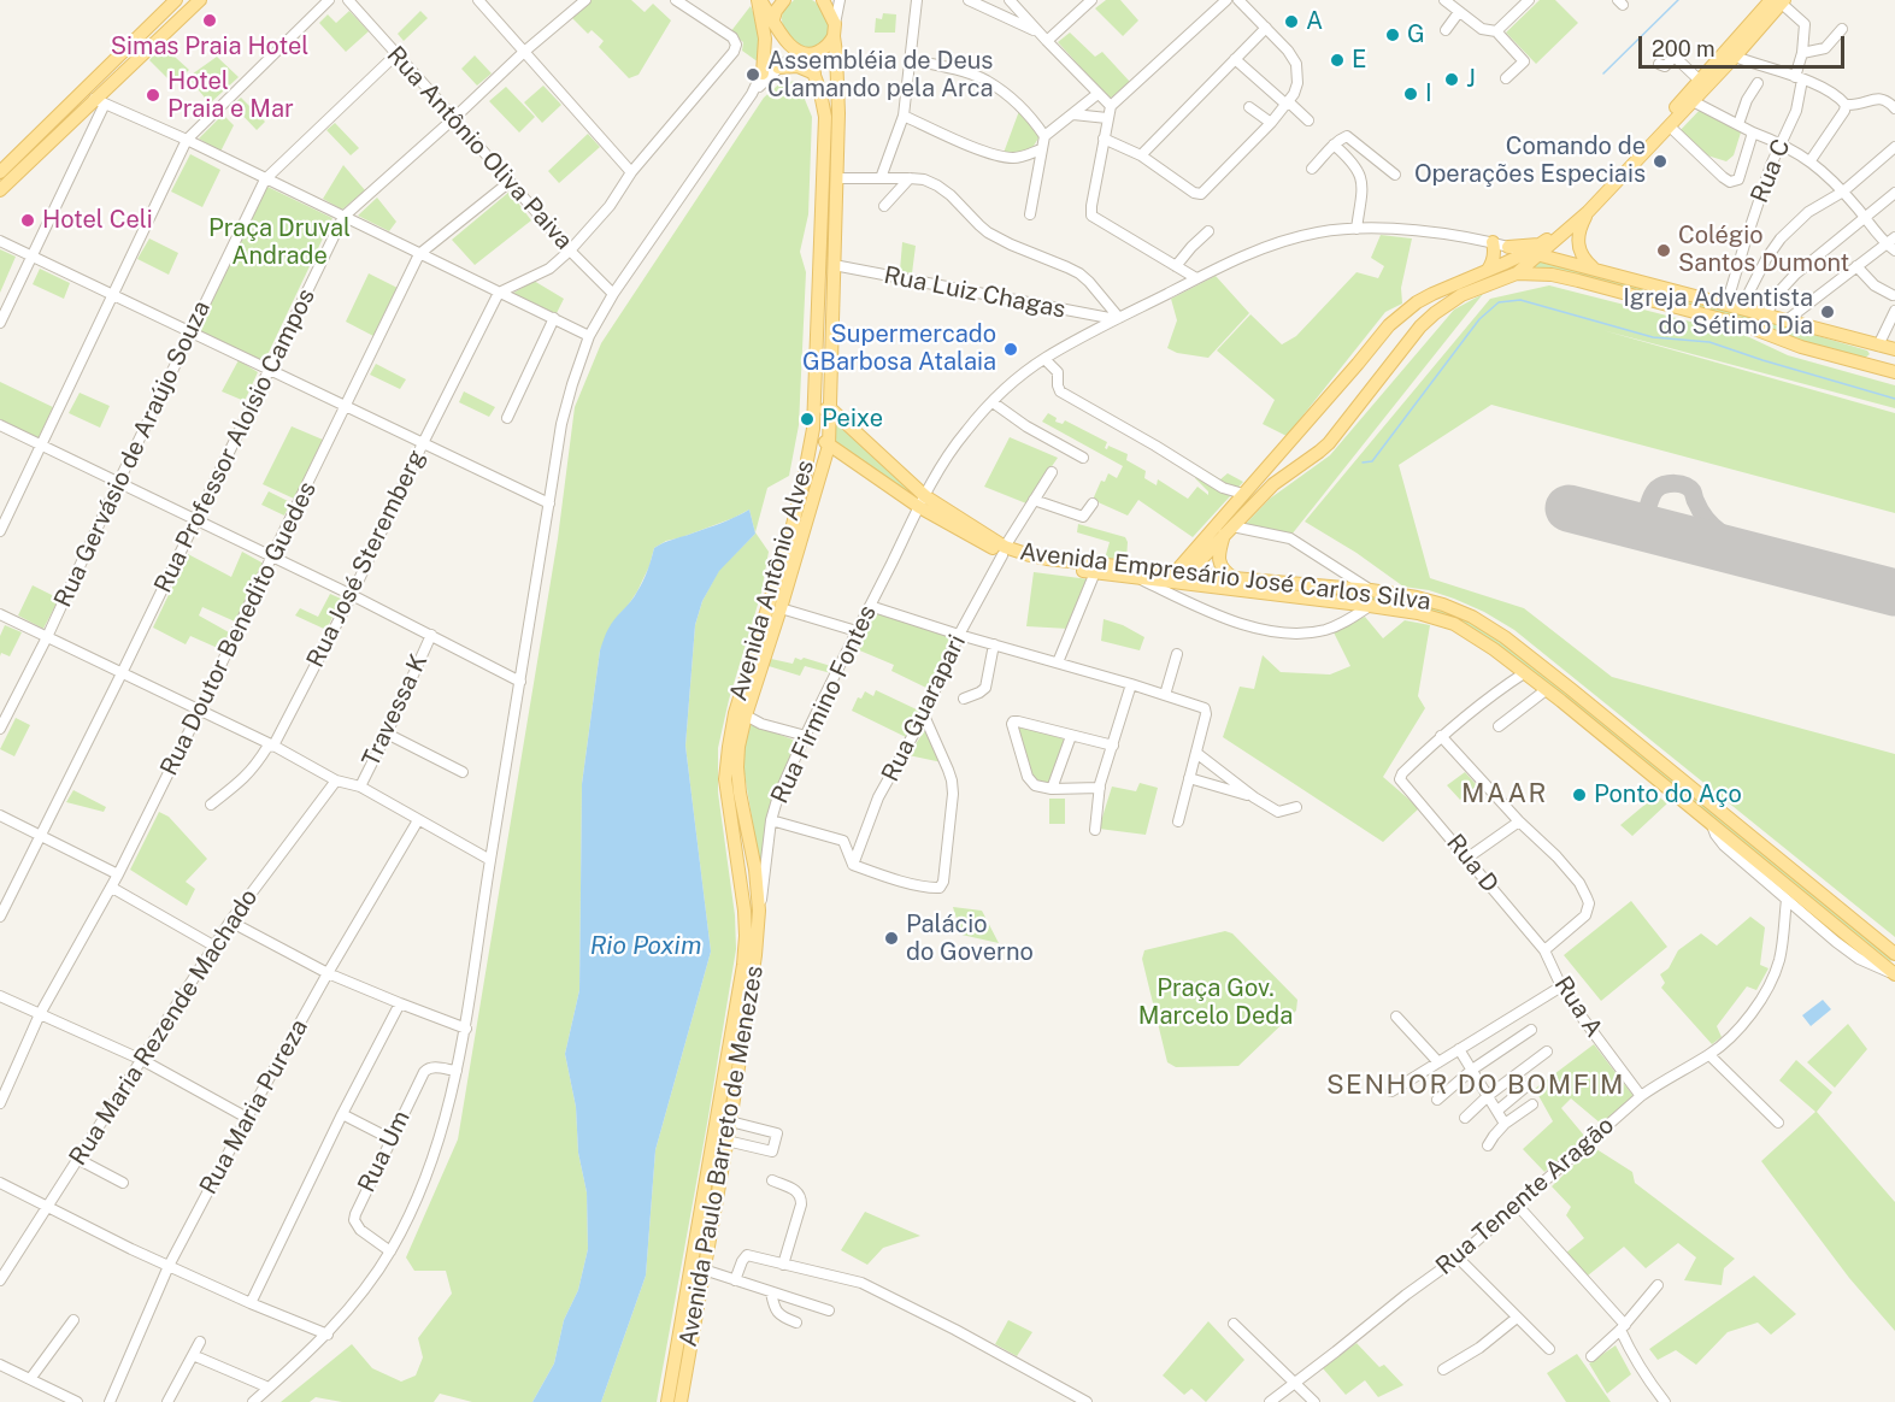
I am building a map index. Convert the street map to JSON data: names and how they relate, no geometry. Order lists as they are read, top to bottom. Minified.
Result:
{"streets":{"main road":["Avenida Empresário José Carlos Silva","Avenida Antônio Alves","Avenida Paulo Barreto de Menezes"],"street":["Rua Antônio Oliva Paiva","Rua C","Rua Luiz Chagas","Rua Professor Aloísio Campos","Rua Gervásio de Araújo Souza","Rua José Steremberg","Rua Doutor Benedito Guedes","Rua Firmino Fontes","Rua Guarapari","Travessa K","Rua D","Rua A","Rua Maria Rezende Machado","Rua Maria Pureza","Rua Um","Rua Tenente Aragão"]},"crossings":[["Rua Antônio Oliva Paiva","Rua Professor Aloísio Campos"],["Rua Antônio Oliva Paiva","Rua Doutor Benedito Guedes"],["Rua Luiz Chagas","Avenida Antônio Alves"],["Rua Luiz Chagas","Rua Firmino Fontes"],["Avenida Empresário José Carlos Silva","Avenida Antônio Alves"],["Avenida Empresário José Carlos Silva","Rua Firmino Fontes"],["Avenida Empresário José Carlos Silva","Rua Guarapari"],["Avenida Antônio Alves","Rua Firmino Fontes"],["Avenida Antônio Alves","Avenida Paulo Barreto de Menezes"],["Rua Firmino Fontes","Avenida Paulo Barreto de Menezes"],["Rua D","Rua A"],["Rua A","Rua Tenente Aragão"]],"districts":["MAAR","SENHOR DO BOMFIM"],"water":["Rio Poxim"],"parks":["Praça Druval Andrade","Praça Gov. Marcelo Deda"],"places":["Simas Praia Hotel","A","G","E","Assembléia de Deus Clamando pela Arca","J","I","Hotel Praia e Mar","Comando de Operações Especiais","Hotel Celi","Colégio Santos Dumont","Igreja Adventista do Sétimo Dia","Supermercado GBarbosa Atalaia","Peixe","Ponto do Aço","Palácio do Governo"],"scale_bar":"200 m"}
